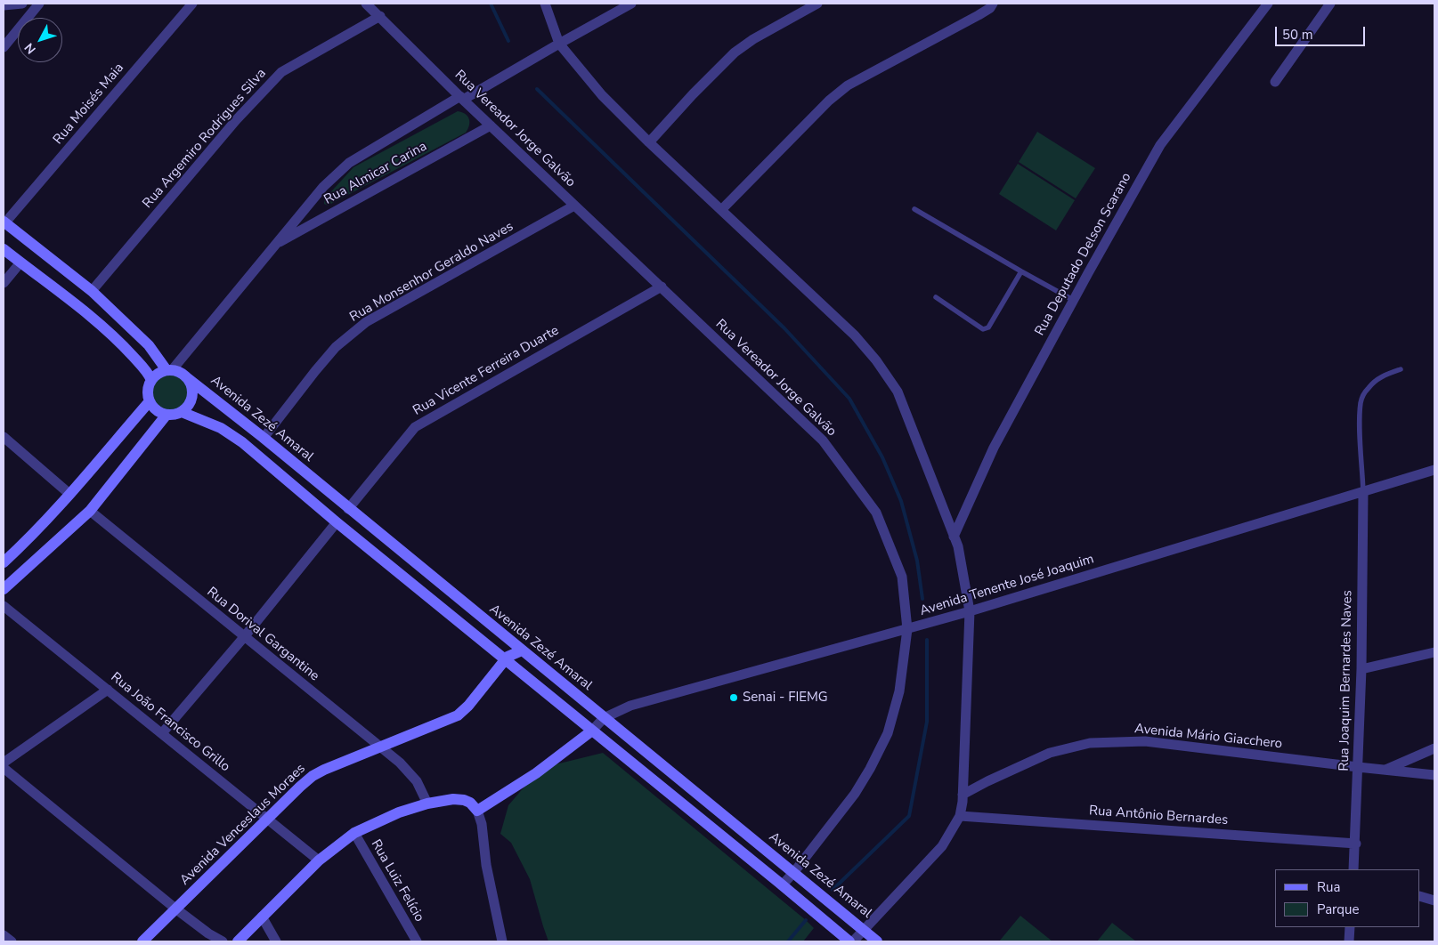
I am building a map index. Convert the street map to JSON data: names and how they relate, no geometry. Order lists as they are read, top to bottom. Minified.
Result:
{"streets":{"main road":["Avenida Zezé Amaral","Avenida Venceslaus Moraes"],"street":["Rua Moisés Maia","Rua Vereador Jorge Galvão","Rua Argemiro Rodrigues Silva","Rua Almicar Carina","Rua Deputado Delson Scarano","Rua Monsenhor Geraldo Naves","Rua Vicente Ferreira Duarte","Avenida Tenente José Joaquim","Rua Dorival Gargantine","Rua Joaquim Bernardes Naves","Rua João Francisco Grillo","Avenida Mário Giacchero","Rua Antônio Bernardes","Rua Luiz Felício"]},"crossings":[["Rua Vereador Jorge Galvão","Rua Argemiro Rodrigues Silva"],["Rua Vereador Jorge Galvão","Rua Almicar Carina"],["Rua Vereador Jorge Galvão","Rua Monsenhor Geraldo Naves"],["Rua Vereador Jorge Galvão","Rua Vicente Ferreira Duarte"],["Rua Vereador Jorge Galvão","Avenida Zezé Amaral"],["Rua Vereador Jorge Galvão","Avenida Tenente José Joaquim"],["Rua Almicar Carina","Avenida Zezé Amaral"],["Rua Monsenhor Geraldo Naves","Avenida Zezé Amaral"],["Rua Vicente Ferreira Duarte","Avenida Zezé Amaral"],["Avenida Zezé Amaral","Avenida Tenente José Joaquim"],["Avenida Tenente José Joaquim","Rua Joaquim Bernardes Naves"],["Rua Dorival Gargantine","Avenida Venceslaus Moraes"],["Rua Joaquim Bernardes Naves","Avenida Mário Giacchero"],["Rua Joaquim Bernardes Naves","Rua Antônio Bernardes"],["Rua João Francisco Grillo","Avenida Venceslaus Moraes"]],"places":["Senai - FIEMG"],"legend":["Rua","Parque"],"scale_bar":"50 m","north":"bottom left"}
